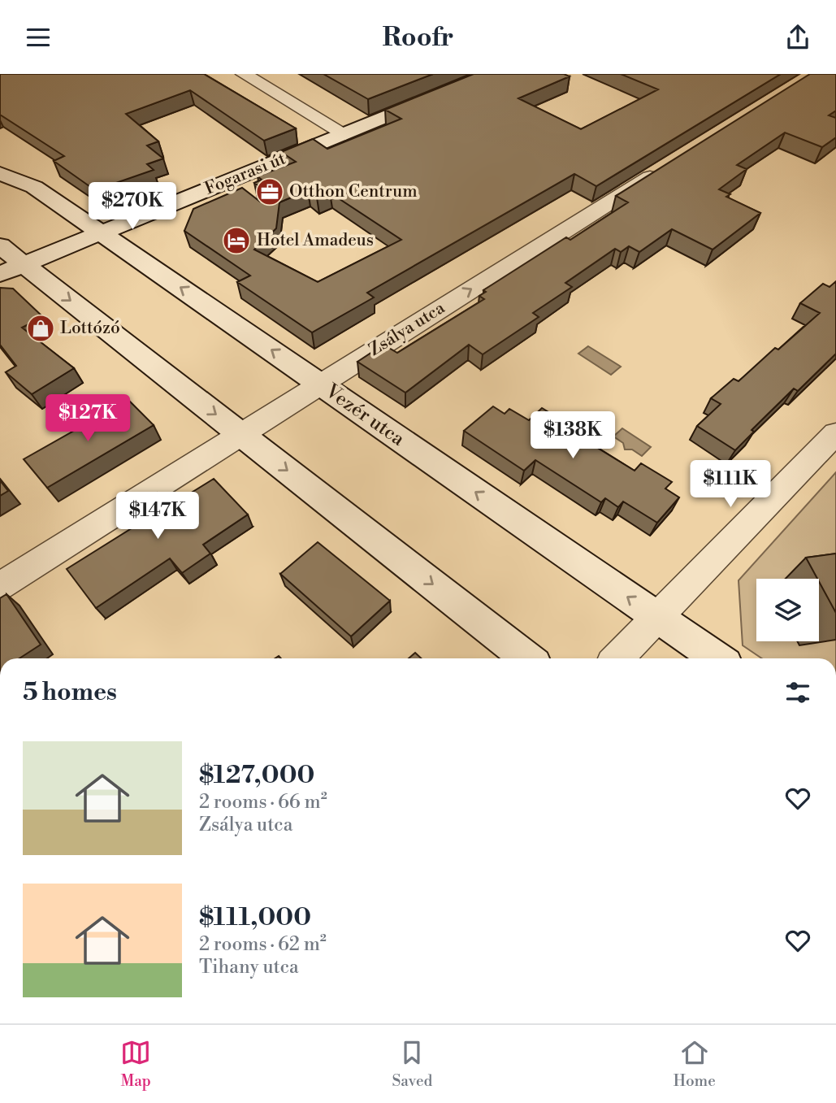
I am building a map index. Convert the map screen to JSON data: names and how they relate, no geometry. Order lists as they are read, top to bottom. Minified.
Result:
{"streets":{"street":["Fogarasi út","Zsálya utca","Vezér utca"]},"crossings":[["Fogarasi út","Vezér utca"],["Zsálya utca","Vezér utca"]],"one_way":["Zsálya utca"],"places":{"office":["Otthon Centrum"],"hotel":["Hotel Amadeus"],"shop":["Lottózó"]},"page":{"header":"Roofr","price":["$270K","$127K","$138K","$111K","$147K"],"heading":"5 homes","list":[{"name":"$127,000","note":"2 rooms · 66 m² · Zsálya utca"},{"name":"$111,000","note":"2 rooms · 62 m² · Tihany utca"}],"tabs":["Map","Saved","Home"]}}
